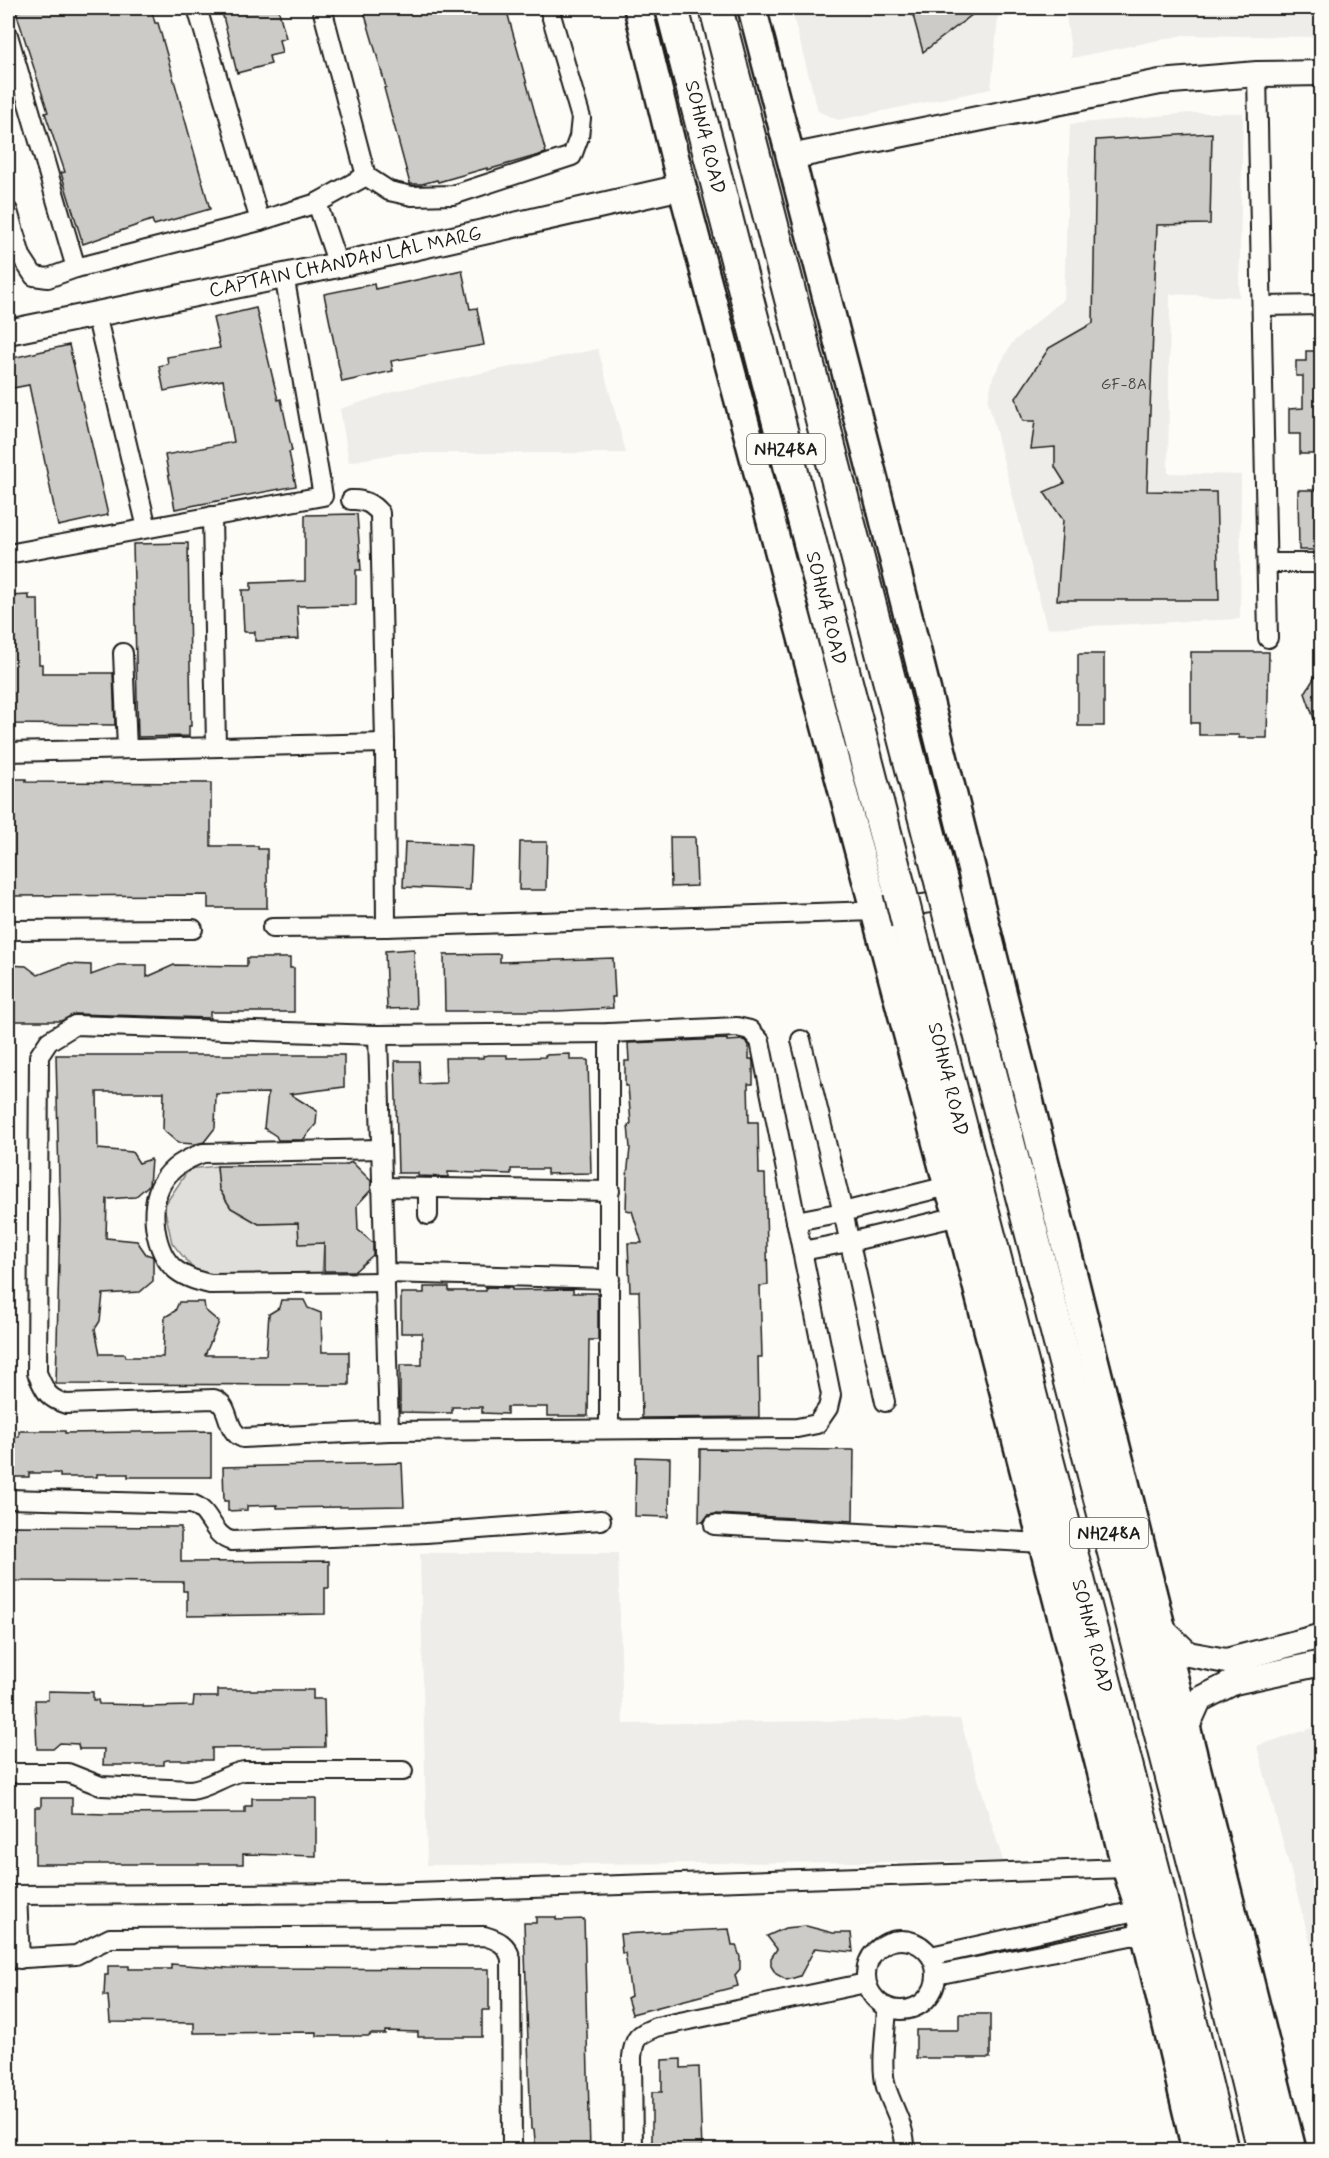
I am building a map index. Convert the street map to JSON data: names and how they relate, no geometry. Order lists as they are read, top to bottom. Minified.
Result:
{"streets":{"highway":["SOHNA ROAD","NH248A"],"street":["CAPTAIN CHANDAN LAL MARG"]},"house_numbers":["GF-8A"]}
